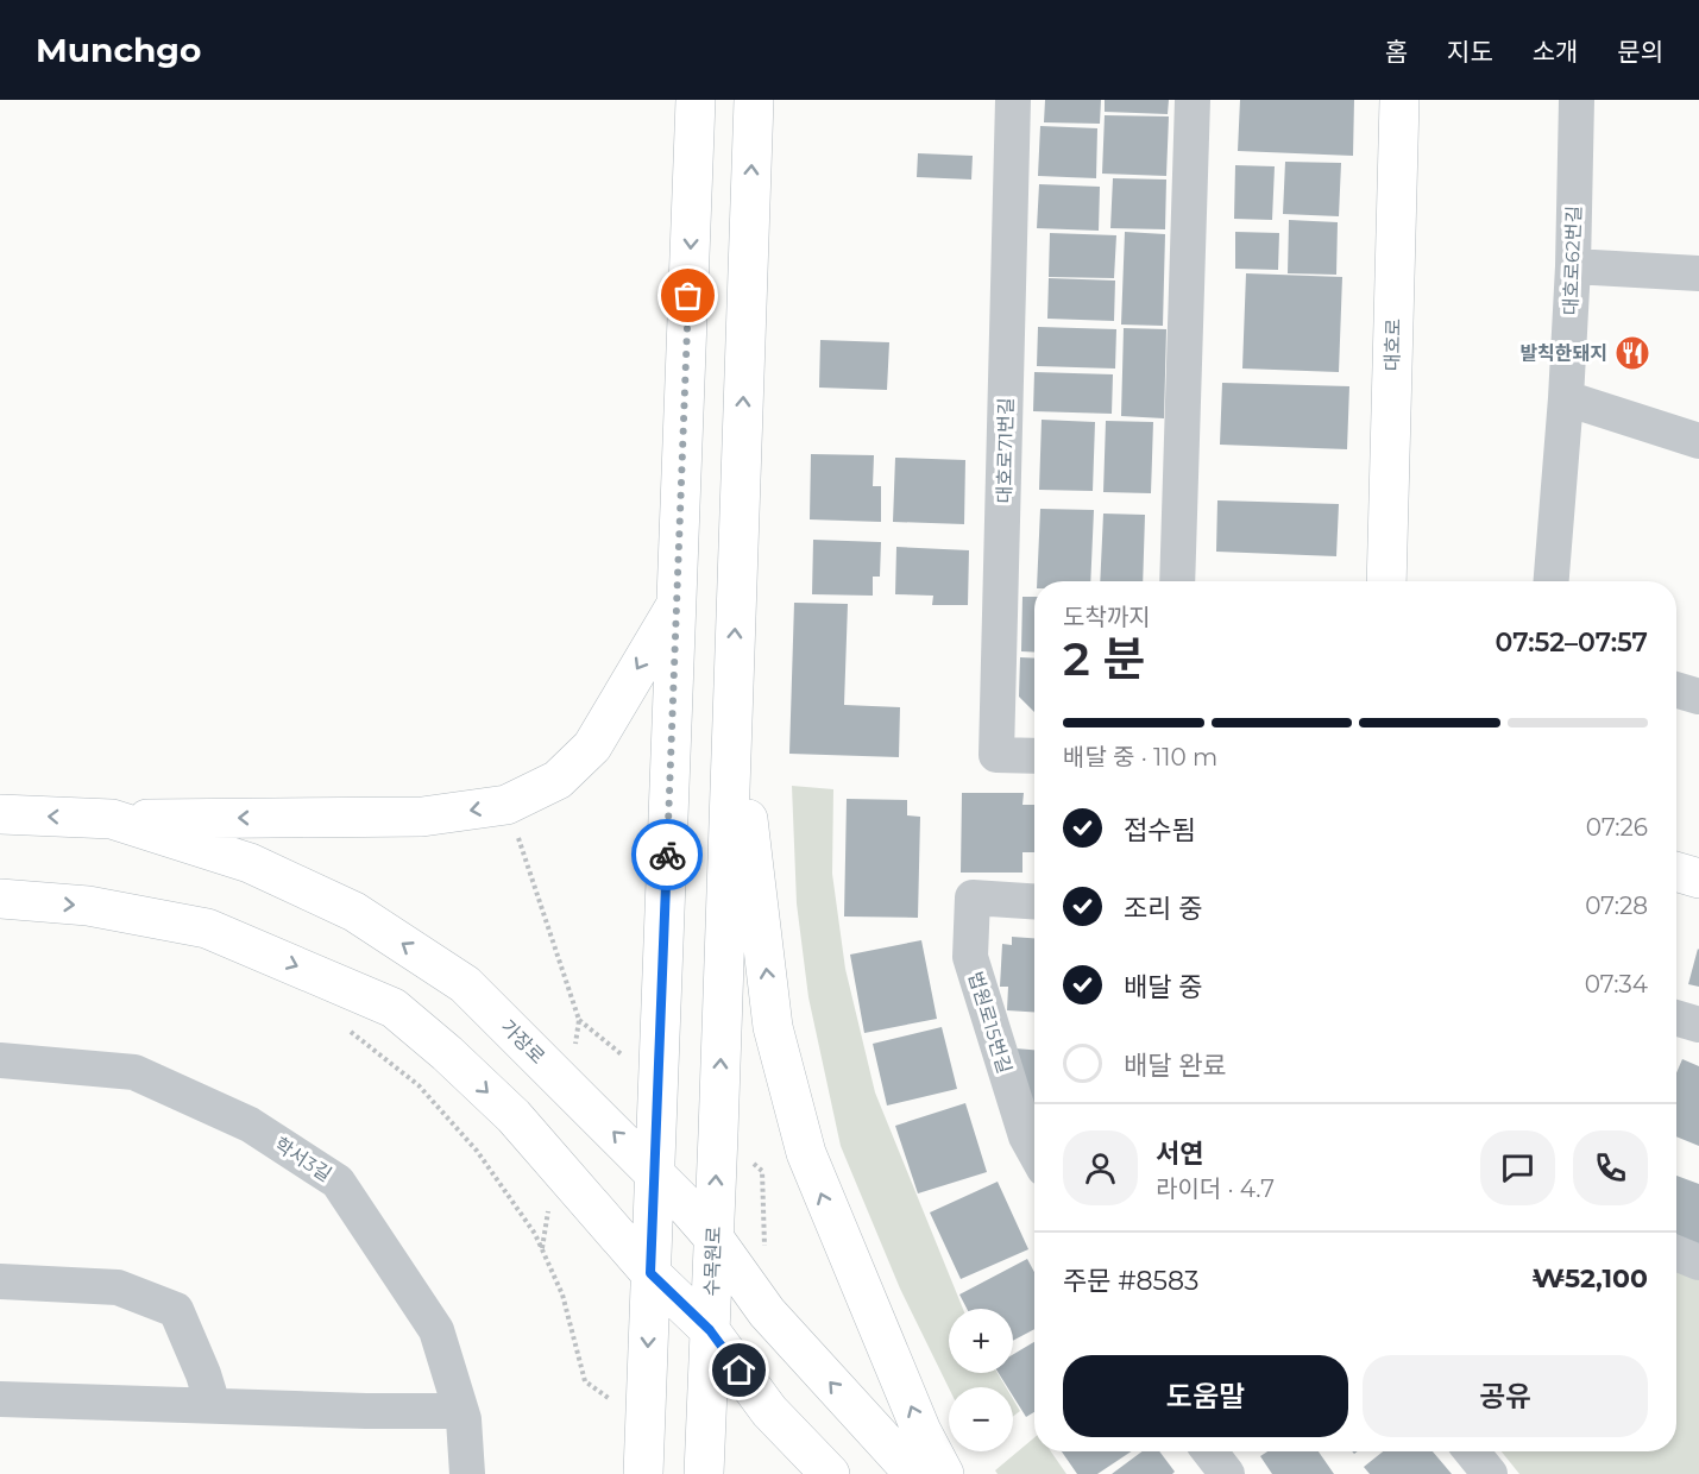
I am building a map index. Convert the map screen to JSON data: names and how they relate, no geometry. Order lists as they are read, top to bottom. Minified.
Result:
{"streets":{"main road":["대호로","가장로","수목원로"],"street":["대호로62번길","대호로71번길","법원로15번길","학서3길"]},"crossings":[["가장로","수목원로"]],"places":{"restaurant":["발칙한돼지"]},"page":{"header":"Munchgo","nav":["홈","지도","소개","문의"],"heading":["2 분","도착까지","07:52–07:57"],"panel":["서연","라이더 · 4.7","주문 #8583","₩52,100"],"bar":"배달 중 · 110 m","list":[["접수됨","07:26"],["조리 중","07:28"],["배달 중","07:34"],"배달 완료"],"map_buttons":["+","−"],"buttons":["도움말","공유"]}}
